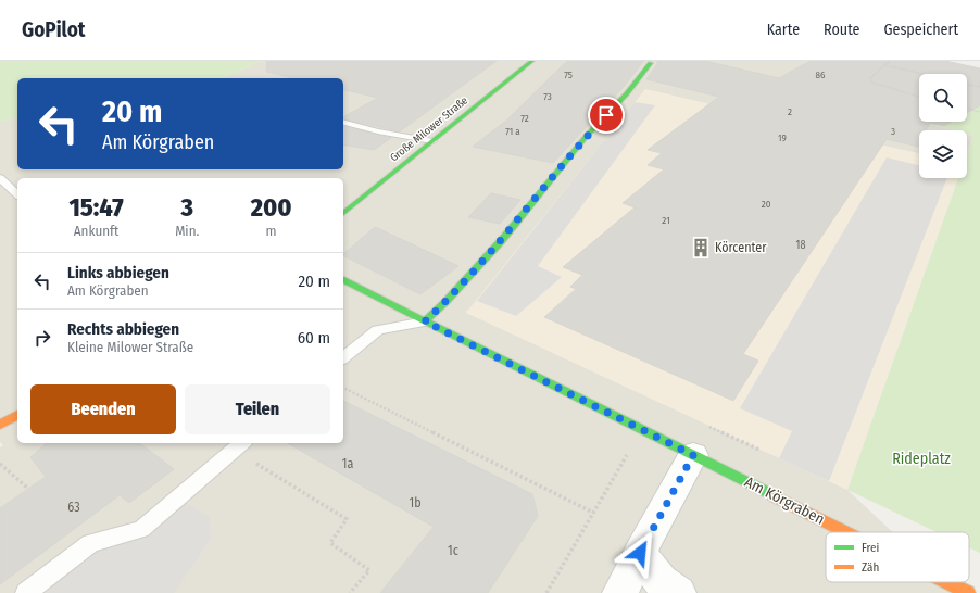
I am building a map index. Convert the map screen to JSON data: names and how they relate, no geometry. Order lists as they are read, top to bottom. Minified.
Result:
{"streets":{"street":["Große Milower Straße","Am Körgraben"]},"parks":["Rideplatz"],"places":{"building":["Körcenter"]},"house_numbers":["75","86","73","2","72","71 a","3","19","20","21","18","1a","1b","63","1c"],"legend":["Frei","Zäh"],"page":{"header":"GoPilot","nav":["Karte","Route","Gespeichert"],"turn":["20 m","Am Körgraben"],"eta":["15:47","Ankunft","3","Min.","200","m"],"list":[{"name":"Links abbiegen","note":"Am Körgraben","value":"20 m"},{"name":"Rechts abbiegen","note":"Kleine Milower Straße","value":"60 m"}],"buttons":["Beenden","Teilen"]}}
